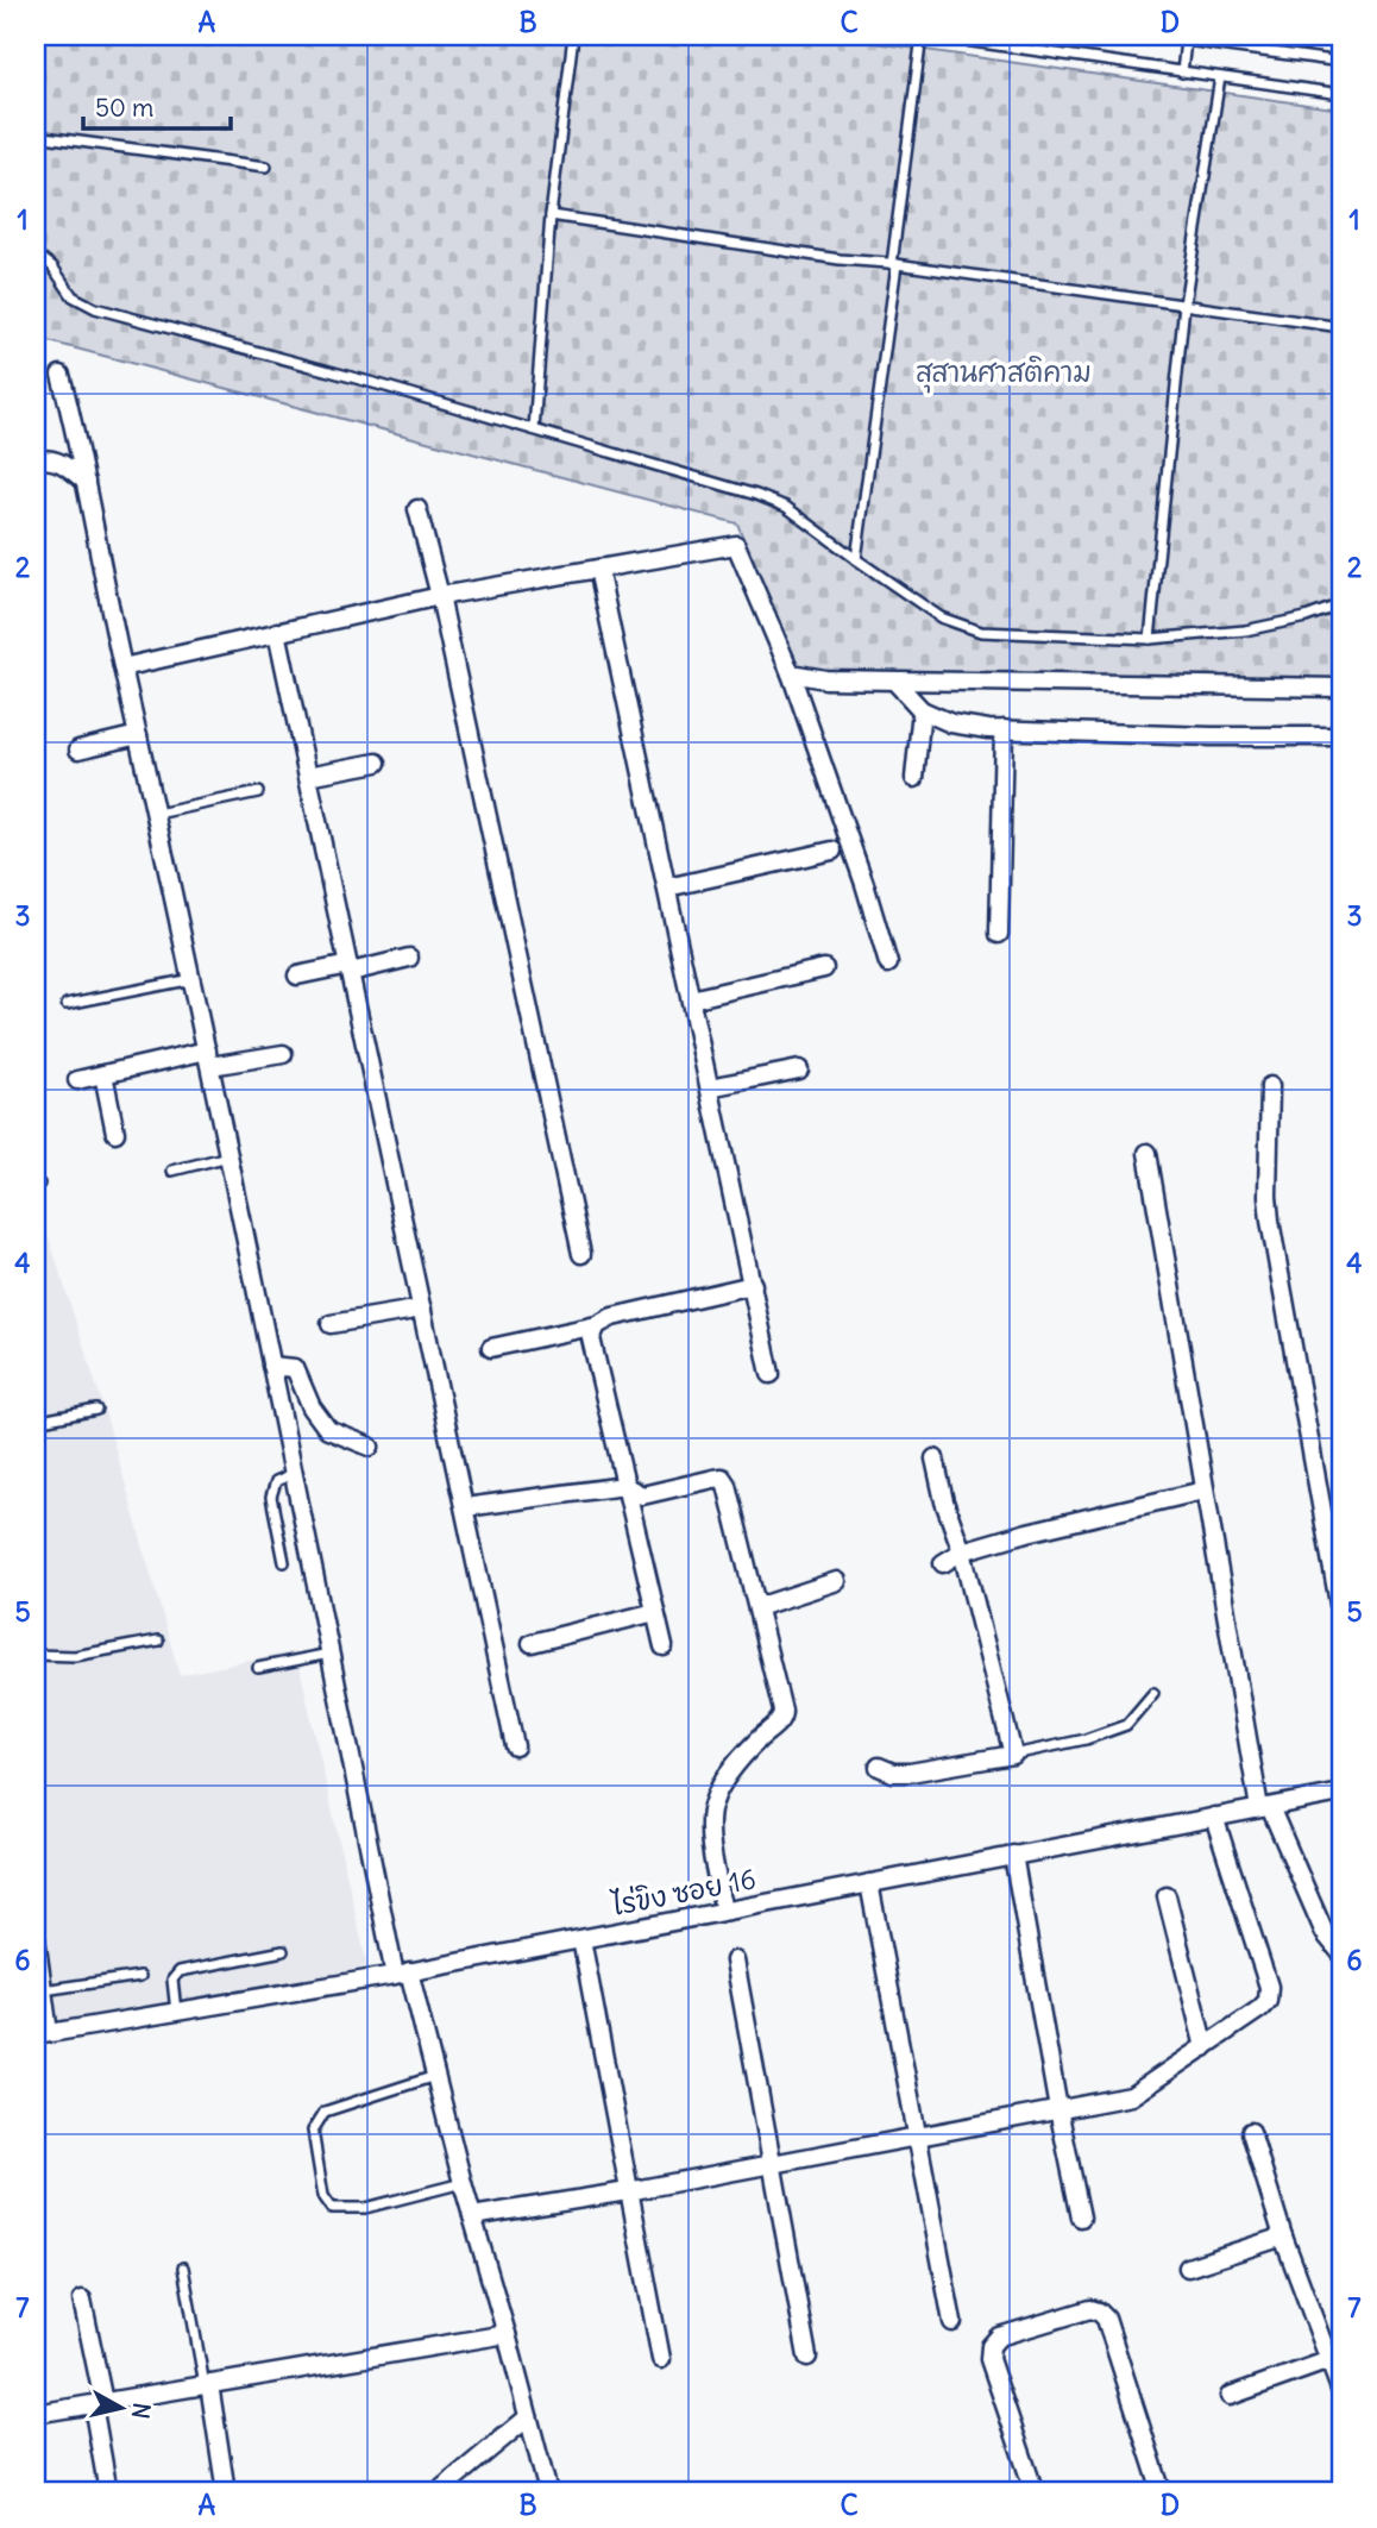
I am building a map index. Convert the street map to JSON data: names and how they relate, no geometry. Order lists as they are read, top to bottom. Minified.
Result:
{"streets":{"street":["ไร่ขิง ซอย 16"]},"parks":["สุสานศาสติคาม"],"scale_bar":"50 m","north":"right","grid":{"columns":["A","B","C","D"],"rows":["1","2","3","4","5","6","7"]}}
